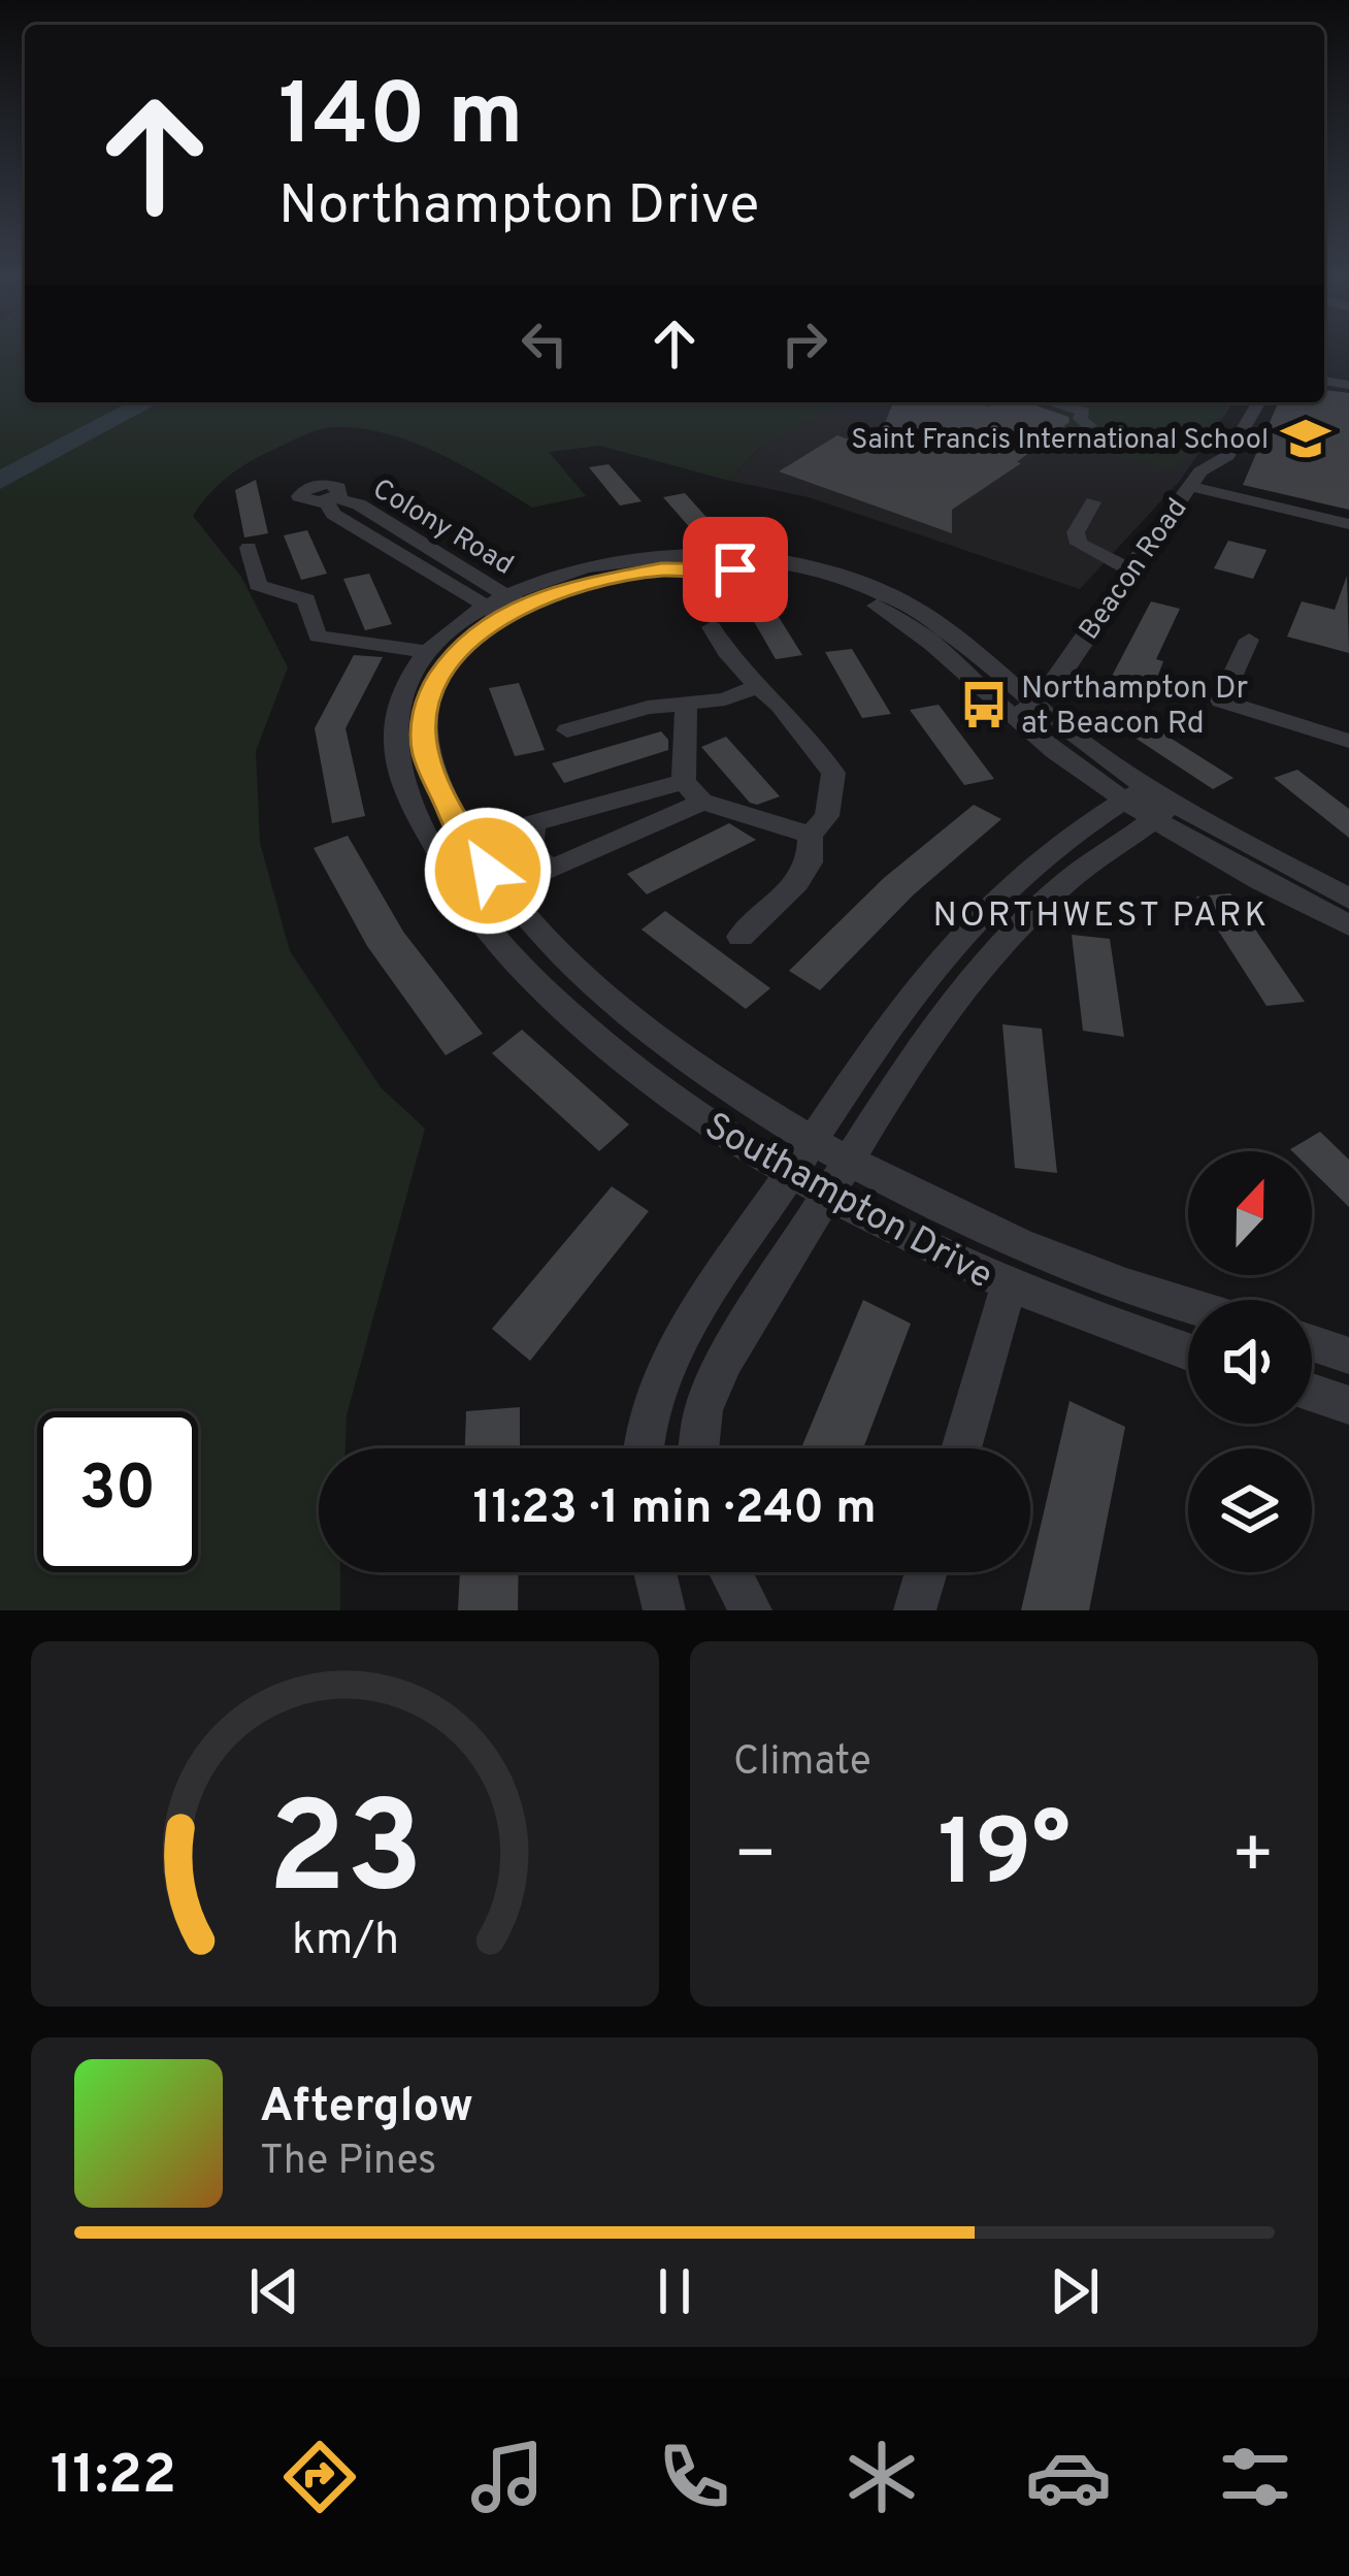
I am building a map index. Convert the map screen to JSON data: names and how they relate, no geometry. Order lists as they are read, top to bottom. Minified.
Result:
{"streets":{"street":["Colony Road","Beacon Road","Southampton Drive"]},"crossings":[["Colony Road","Southampton Drive"]],"districts":["NORTHWEST PARK"],"places":{"school or university":["Saint Francis International School"],"bus stop":["Northampton Dr at Beacon Rd"]},"north":"top","page":{"turn":["140 m","Northampton Drive"],"limit":"30","trip":"11:23 · 1 min · 240 m","tile":"Climate","heat":["−","19°","+"],"song":["Afterglow","The Pines"],"tabs":"11:22","gauge":["23","km/h"]}}
